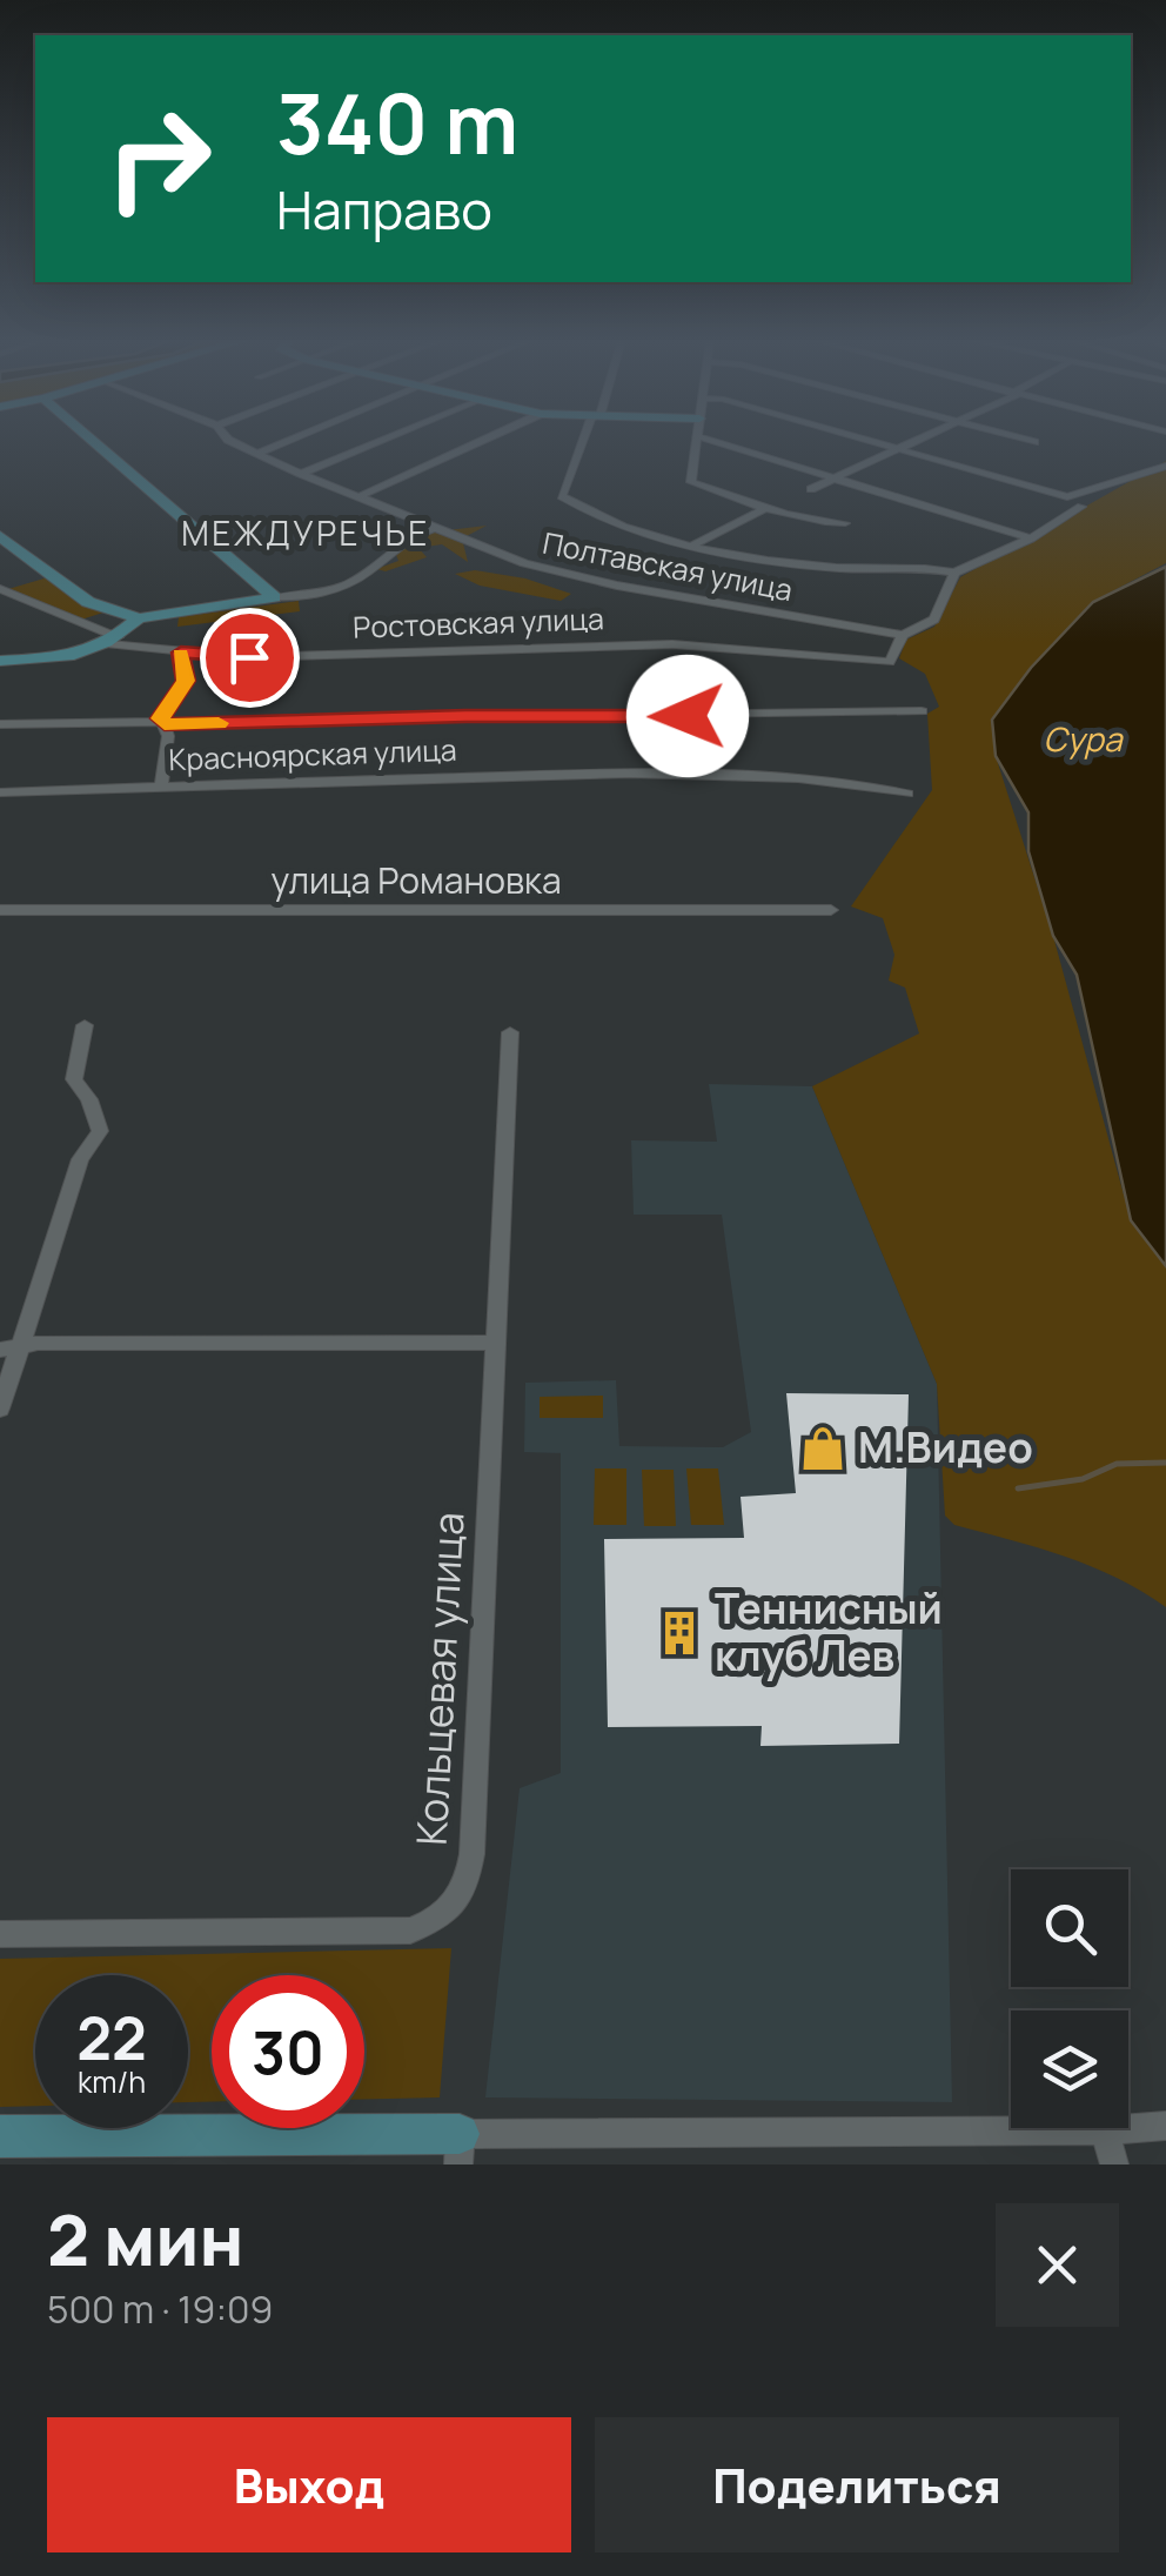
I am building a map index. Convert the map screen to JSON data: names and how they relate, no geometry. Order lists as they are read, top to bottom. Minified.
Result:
{"streets":{"street":["Полтавская улица","Ростовская улица","Красноярская улица","улица Романовка","Кольцевая улица"]},"crossings":[["Полтавская улица","Ростовская улица"]],"districts":["МЕЖДУРЕЧЬЕ"],"water":["Сура"],"places":{"shop":["М.Видео"],"building":["Теннисный клуб Лев"]},"page":{"turn":["340 m","Направо"],"speed":"22 km/h","limit":"30","heading":["2 мин","500 m · 19:09"],"buttons":["Выход","Поделиться"]}}
